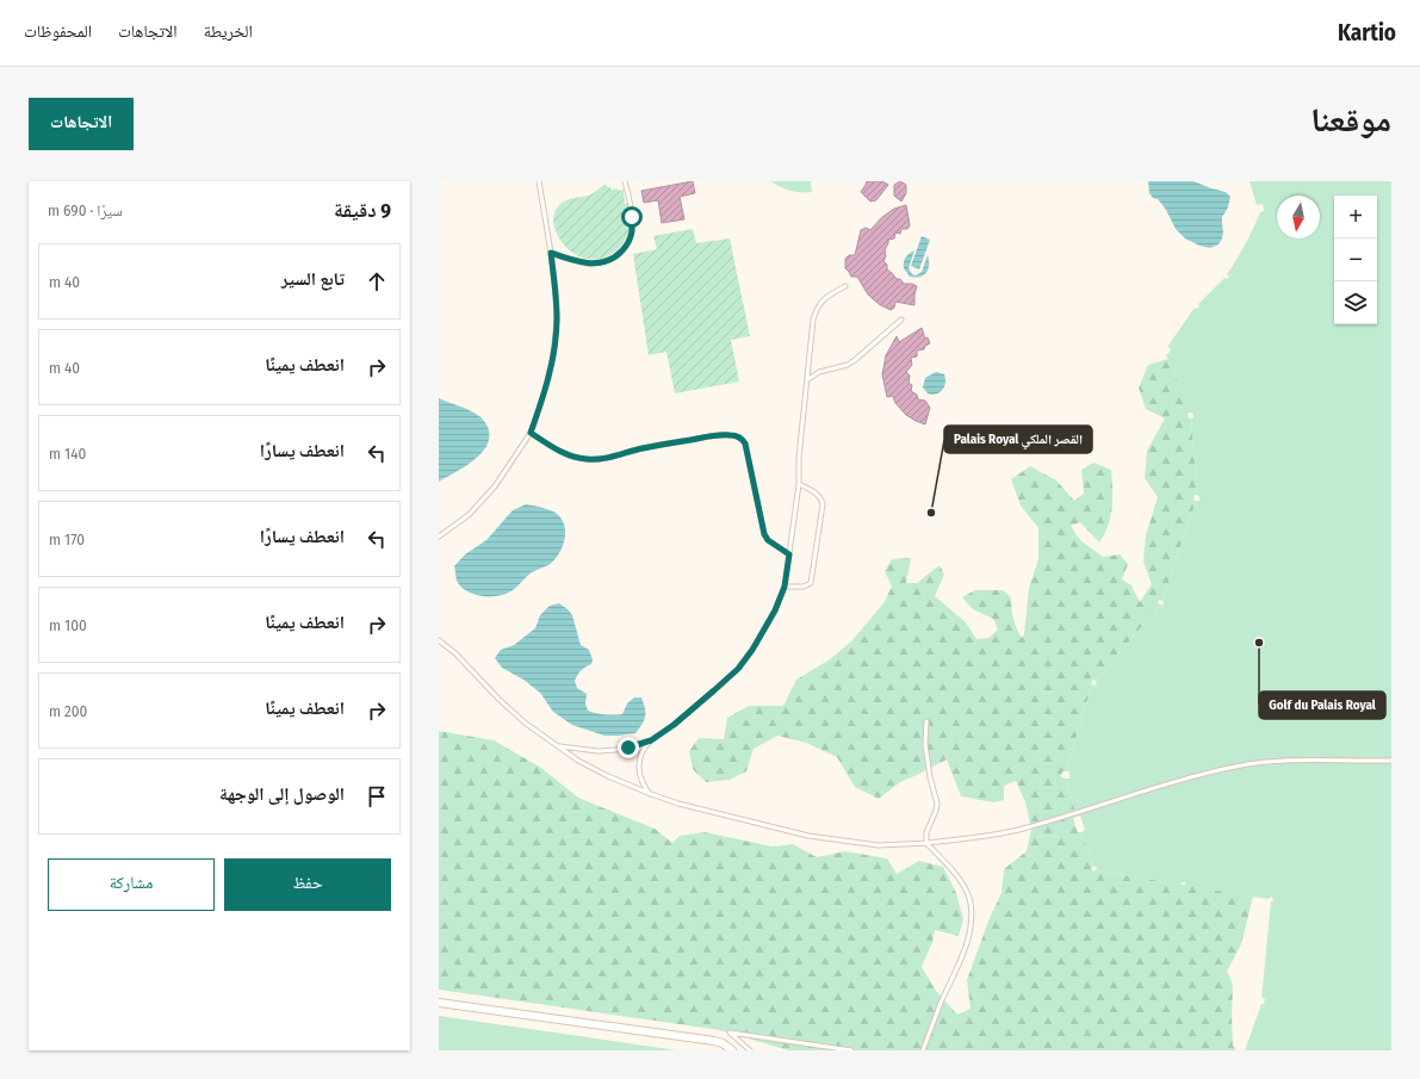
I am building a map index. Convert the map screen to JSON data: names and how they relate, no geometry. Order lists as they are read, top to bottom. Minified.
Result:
{"places":["Palais Royal القصر الملكي","Golf du Palais Royal"],"north":"bottom","page":{"header":"Kartio","nav":["الخريطة","الاتجاهات","المحفوظات"],"title":"موقعنا","buttons":["الاتجاهات",["حفظ","مشاركة"]],"heading":["9 دقيقة","سيرًا · 690 m"],"map_buttons":["+","−"],"list":[["تابع السير","40 m"],["انعطف يمينًا","40 m"],["انعطف يسارًا","140 m"],["انعطف يسارًا","170 m"],["انعطف يمينًا","100 m"],["انعطف يمينًا","200 m"],"الوصول إلى الوجهة"]}}
